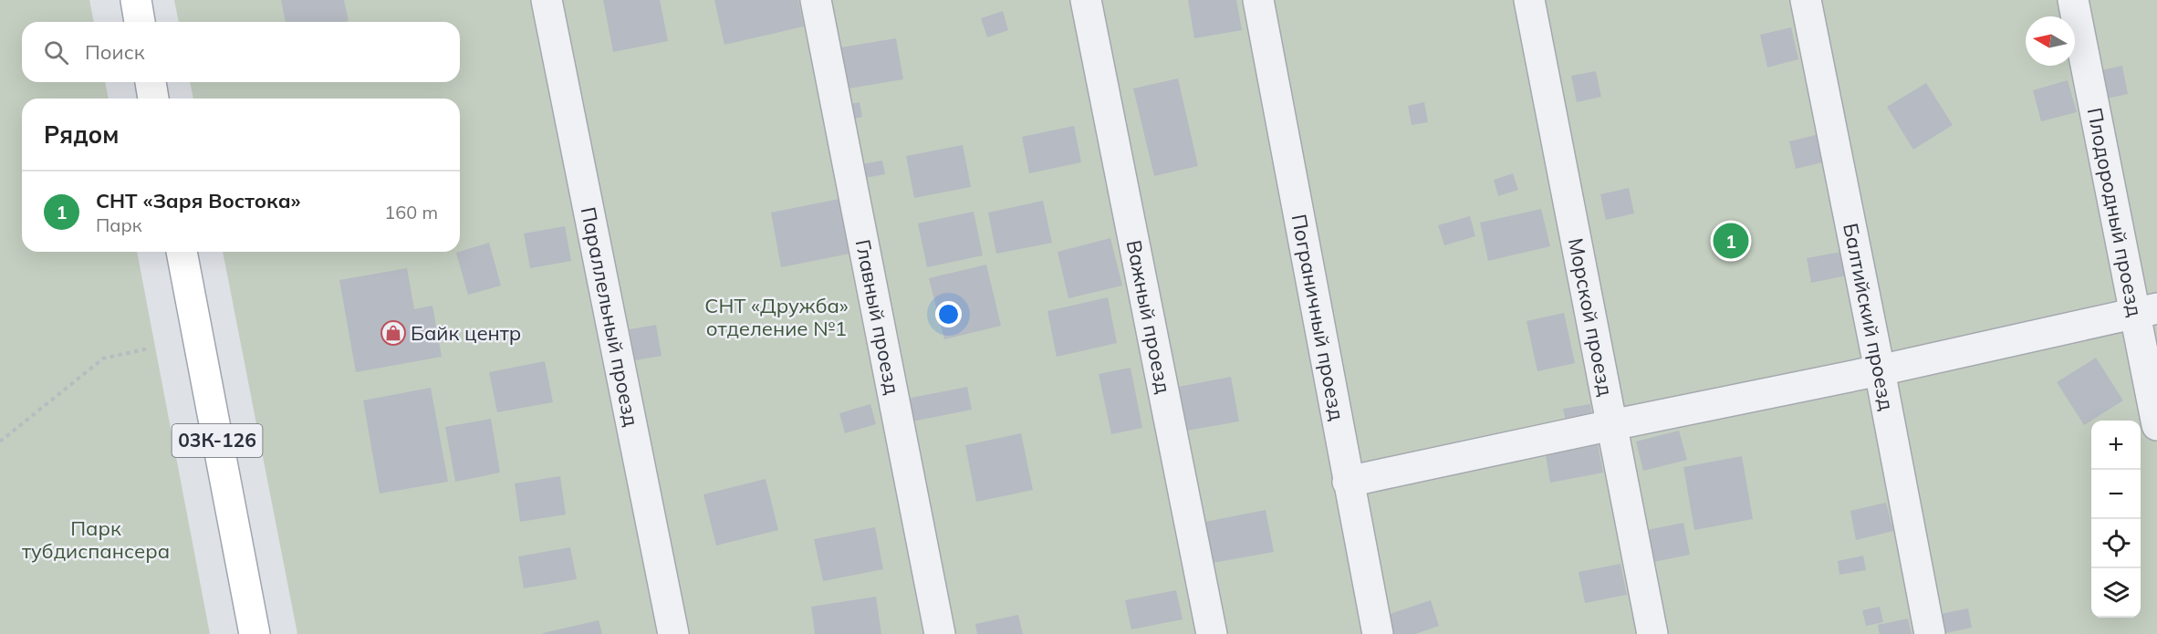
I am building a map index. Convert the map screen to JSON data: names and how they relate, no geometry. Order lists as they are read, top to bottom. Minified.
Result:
{"streets":{"main road":["03К-126"],"lane":["Плодородный проезд","Параллельный проезд","Морской проезд","Балтийский проезд","Главный проезд","Важный проезд","Пограничный проезд"]},"parks":["СНТ «Дружба» отделение №1","Парк тубдиспансера"],"places":{"shop":["Байк центр"]},"north":"left","page":{"search":"Поиск","heading":"Рядом","list":[{"mark":"1","name":"СНТ «Заря Востока»","note":"Парк","value":"160 m"}],"pins":"1","map_buttons":["+","−"]}}
